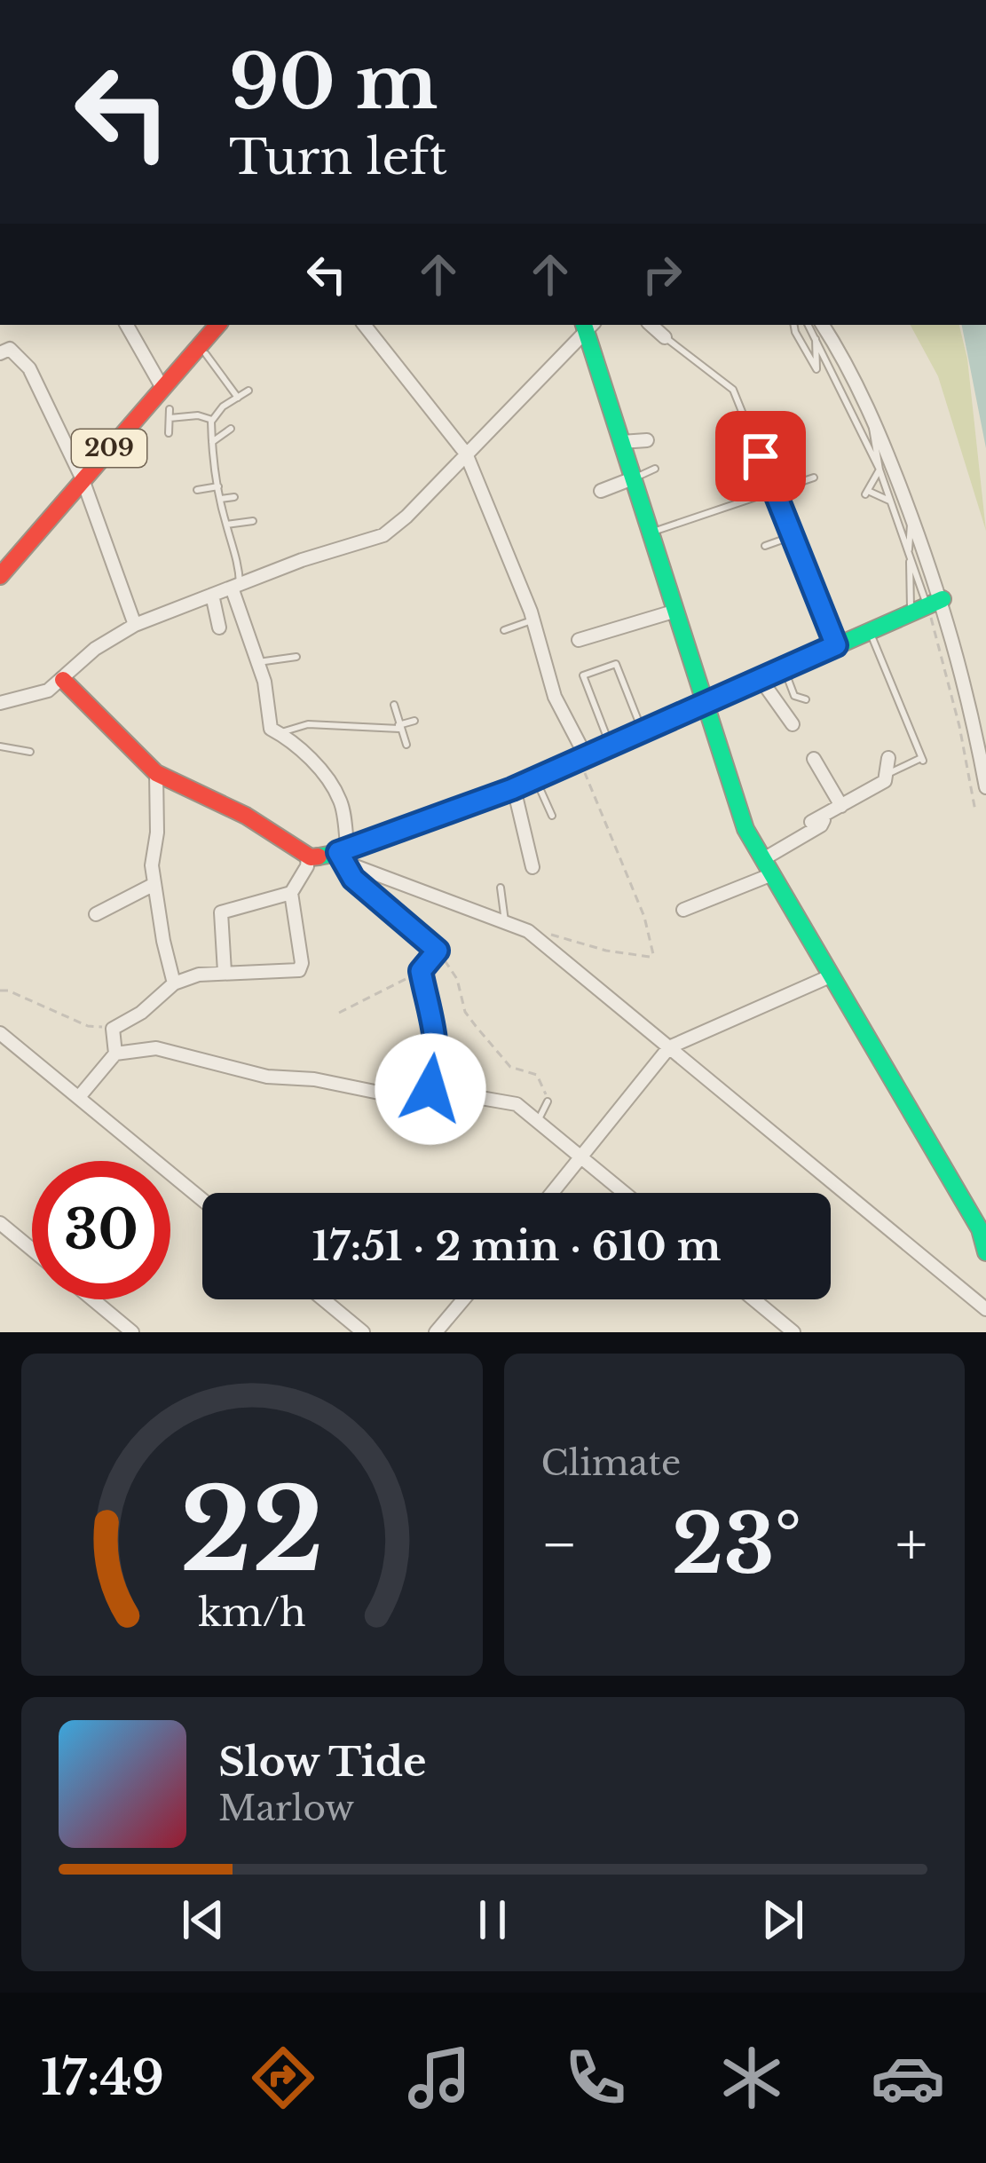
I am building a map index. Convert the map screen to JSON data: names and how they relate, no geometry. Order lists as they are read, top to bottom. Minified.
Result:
{"streets":{"main road":["209"]},"page":{"turn":["90 m","Turn left"],"limit":"30","trip":"17:51 · 2 min · 610 m","tile":"Climate","heat":["−","23°","+"],"song":["Slow Tide","Marlow"],"tabs":"17:49","gauge":["22","km/h"]}}
